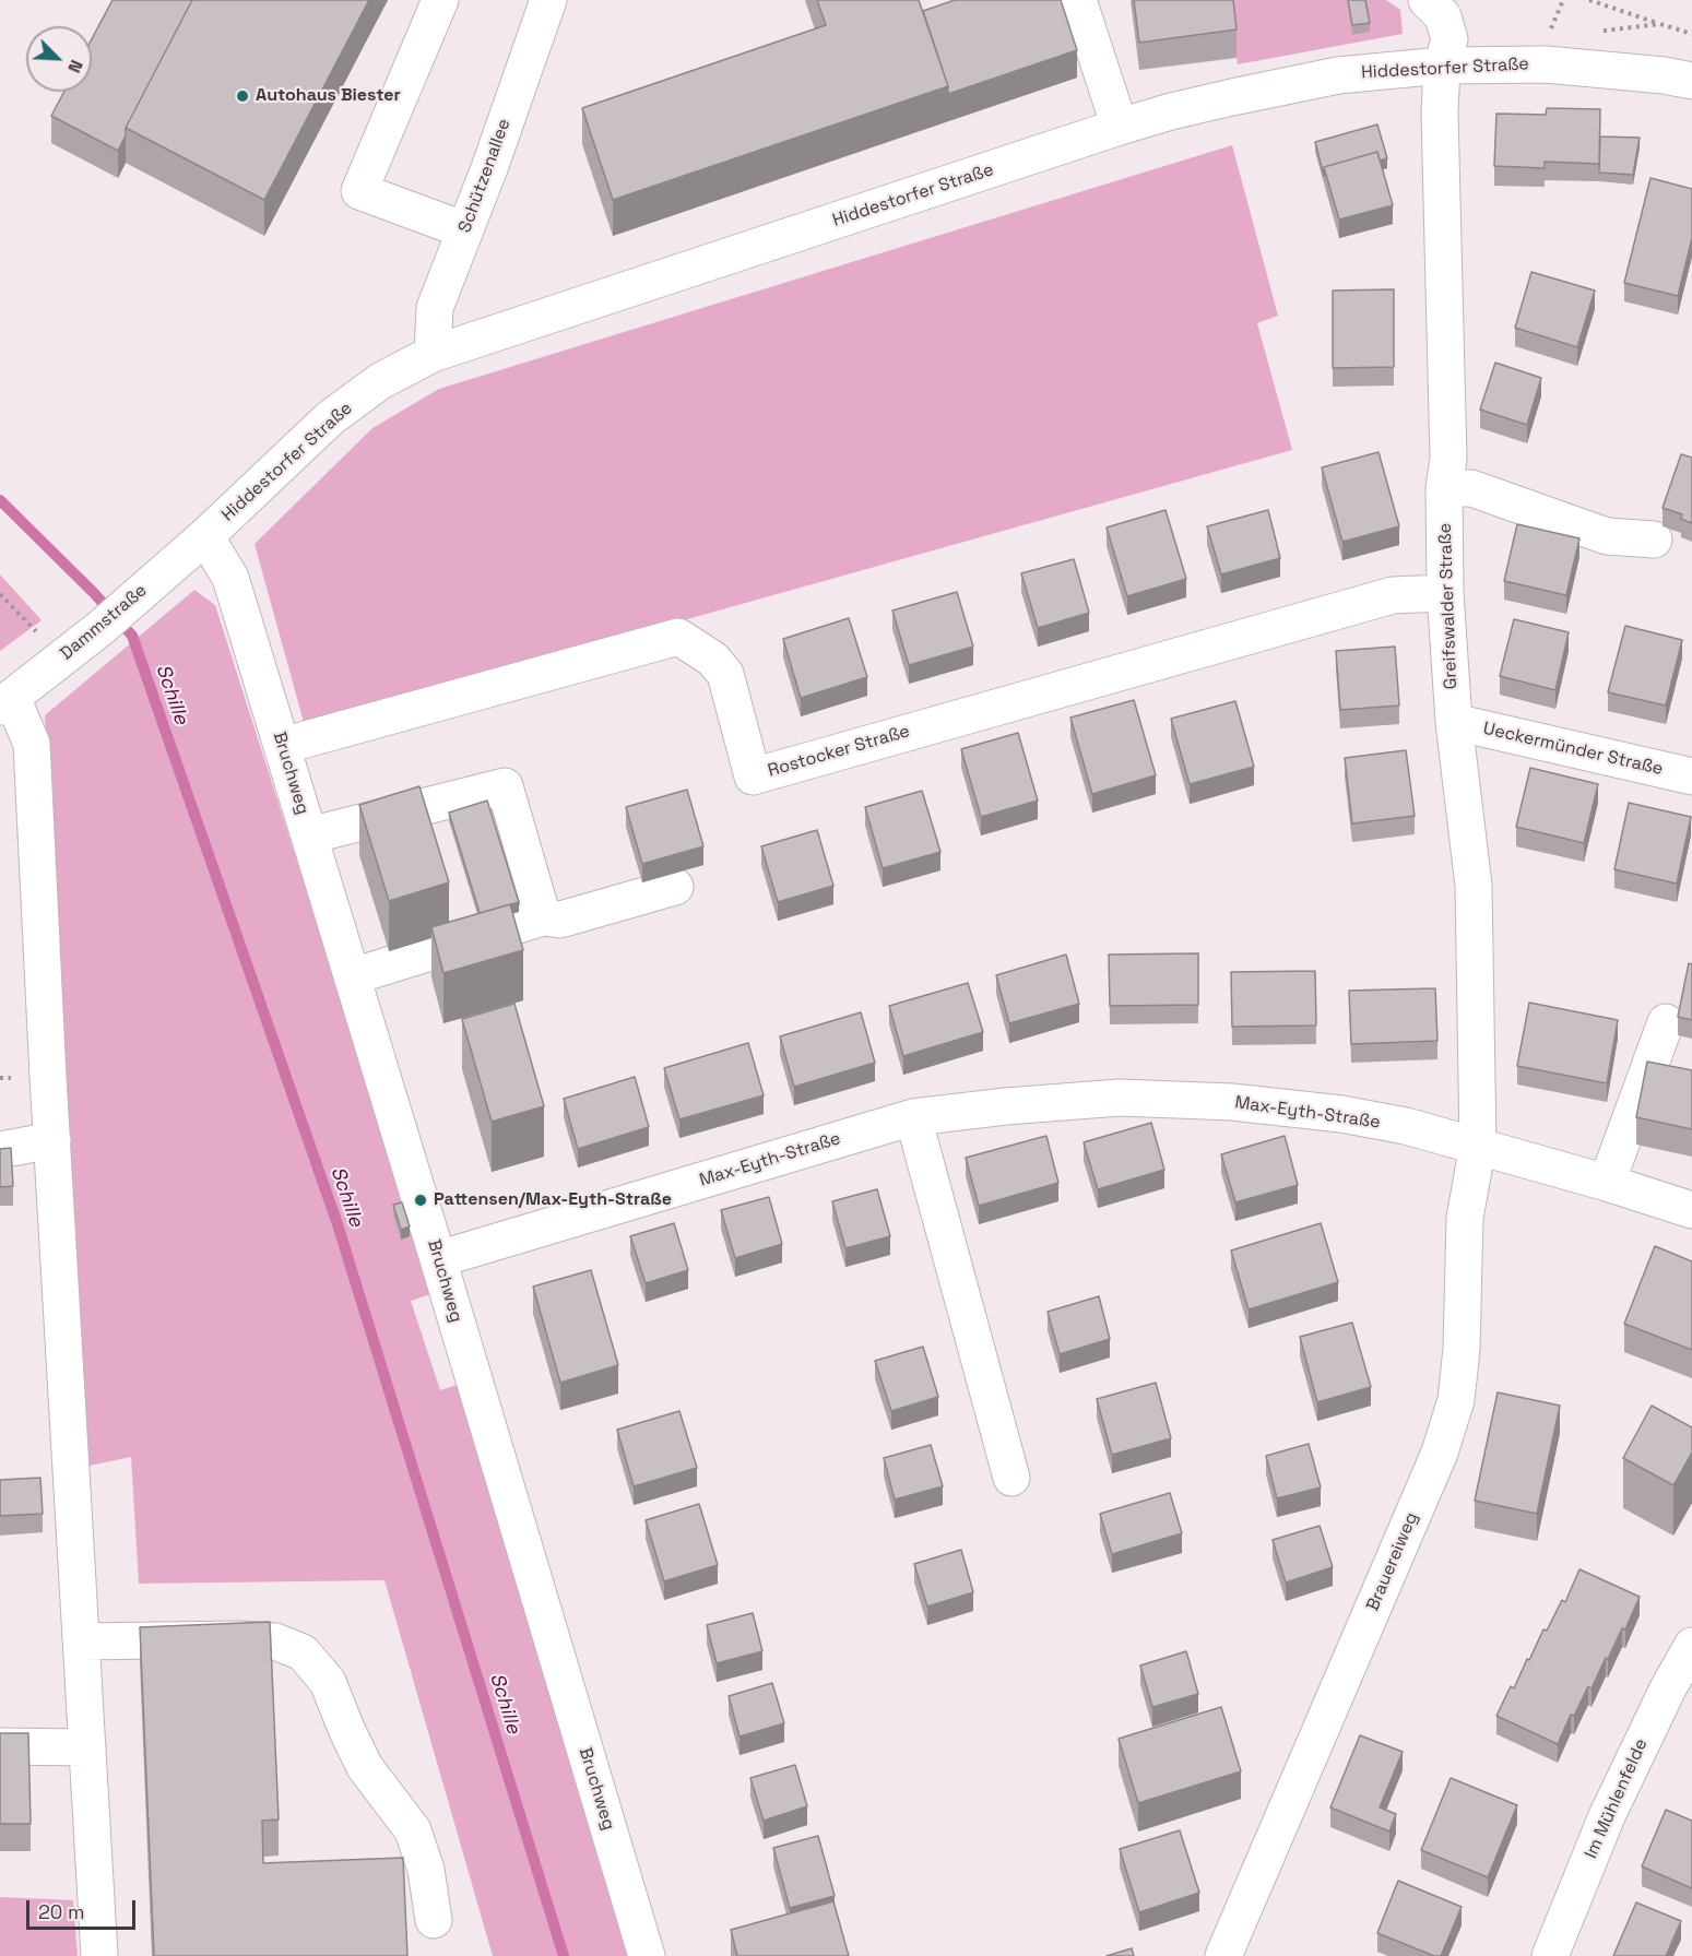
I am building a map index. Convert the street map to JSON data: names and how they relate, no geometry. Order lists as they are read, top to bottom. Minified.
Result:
{"streets":{"street":["Hiddestorfer Straße","Schützenallee","Greifswalder Straße","Dammstraße","Ueckermünder Straße","Rostocker Straße","Bruchweg","Max-Eyth-Straße","Brauereiweg","Im Mühlenfelde"]},"crossings":[["Hiddestorfer Straße","Schützenallee"],["Hiddestorfer Straße","Greifswalder Straße"],["Hiddestorfer Straße","Dammstraße"],["Hiddestorfer Straße","Bruchweg"],["Greifswalder Straße","Ueckermünder Straße"],["Greifswalder Straße","Rostocker Straße"],["Greifswalder Straße","Max-Eyth-Straße"],["Greifswalder Straße","Brauereiweg"],["Dammstraße","Bruchweg"],["Rostocker Straße","Bruchweg"],["Bruchweg","Max-Eyth-Straße"],["Max-Eyth-Straße","Brauereiweg"]],"water":["Schille"],"places":["Autohaus Biester","Pattensen/Max-Eyth-Straße"],"scale_bar":"20 m","north":"bottom right"}
